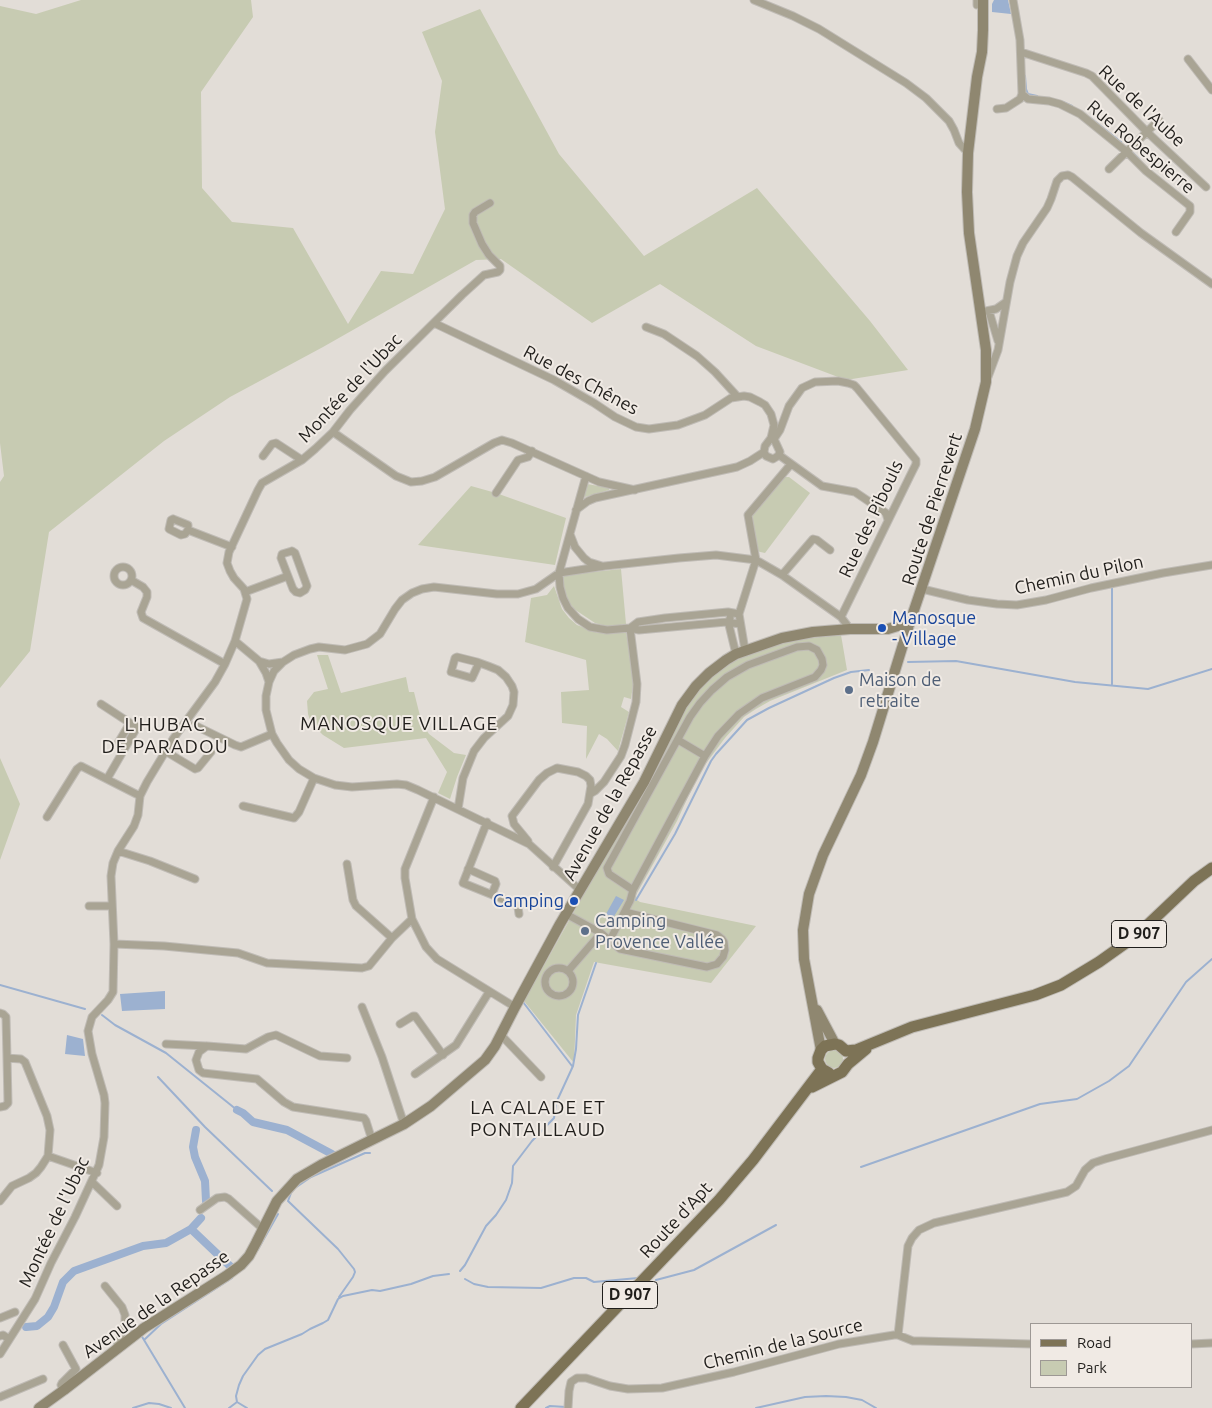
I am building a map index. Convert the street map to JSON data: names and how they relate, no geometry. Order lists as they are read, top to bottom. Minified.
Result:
{"streets":{"main road":["D 907","Route d'Apt"],"street":["Rue de l'Aube","Rue Robespierre","Rue des Chênes","Montée de l'Ubac","Route de Pierrevert","Rue des Pibouls","Chemin du Pilon","Avenue de la Repasse","Chemin de la Source"]},"crossings":[["Rue des Chênes","Montée de l'Ubac"],["Route de Pierrevert","Chemin du Pilon"],["Route de Pierrevert","Avenue de la Repasse"],["Route de Pierrevert","D 907"],["Route de Pierrevert","Route d'Apt"],["D 907","Route d'Apt"]],"districts":["MANOSQUE VILLAGE","L'HUBAC DE PARADOU","LA CALADE ET PONTAILLAUD"],"places":["Manosque - Village","Maison de retraite","Camping","Camping Provence Vallée"],"legend":["Road","Park"]}
